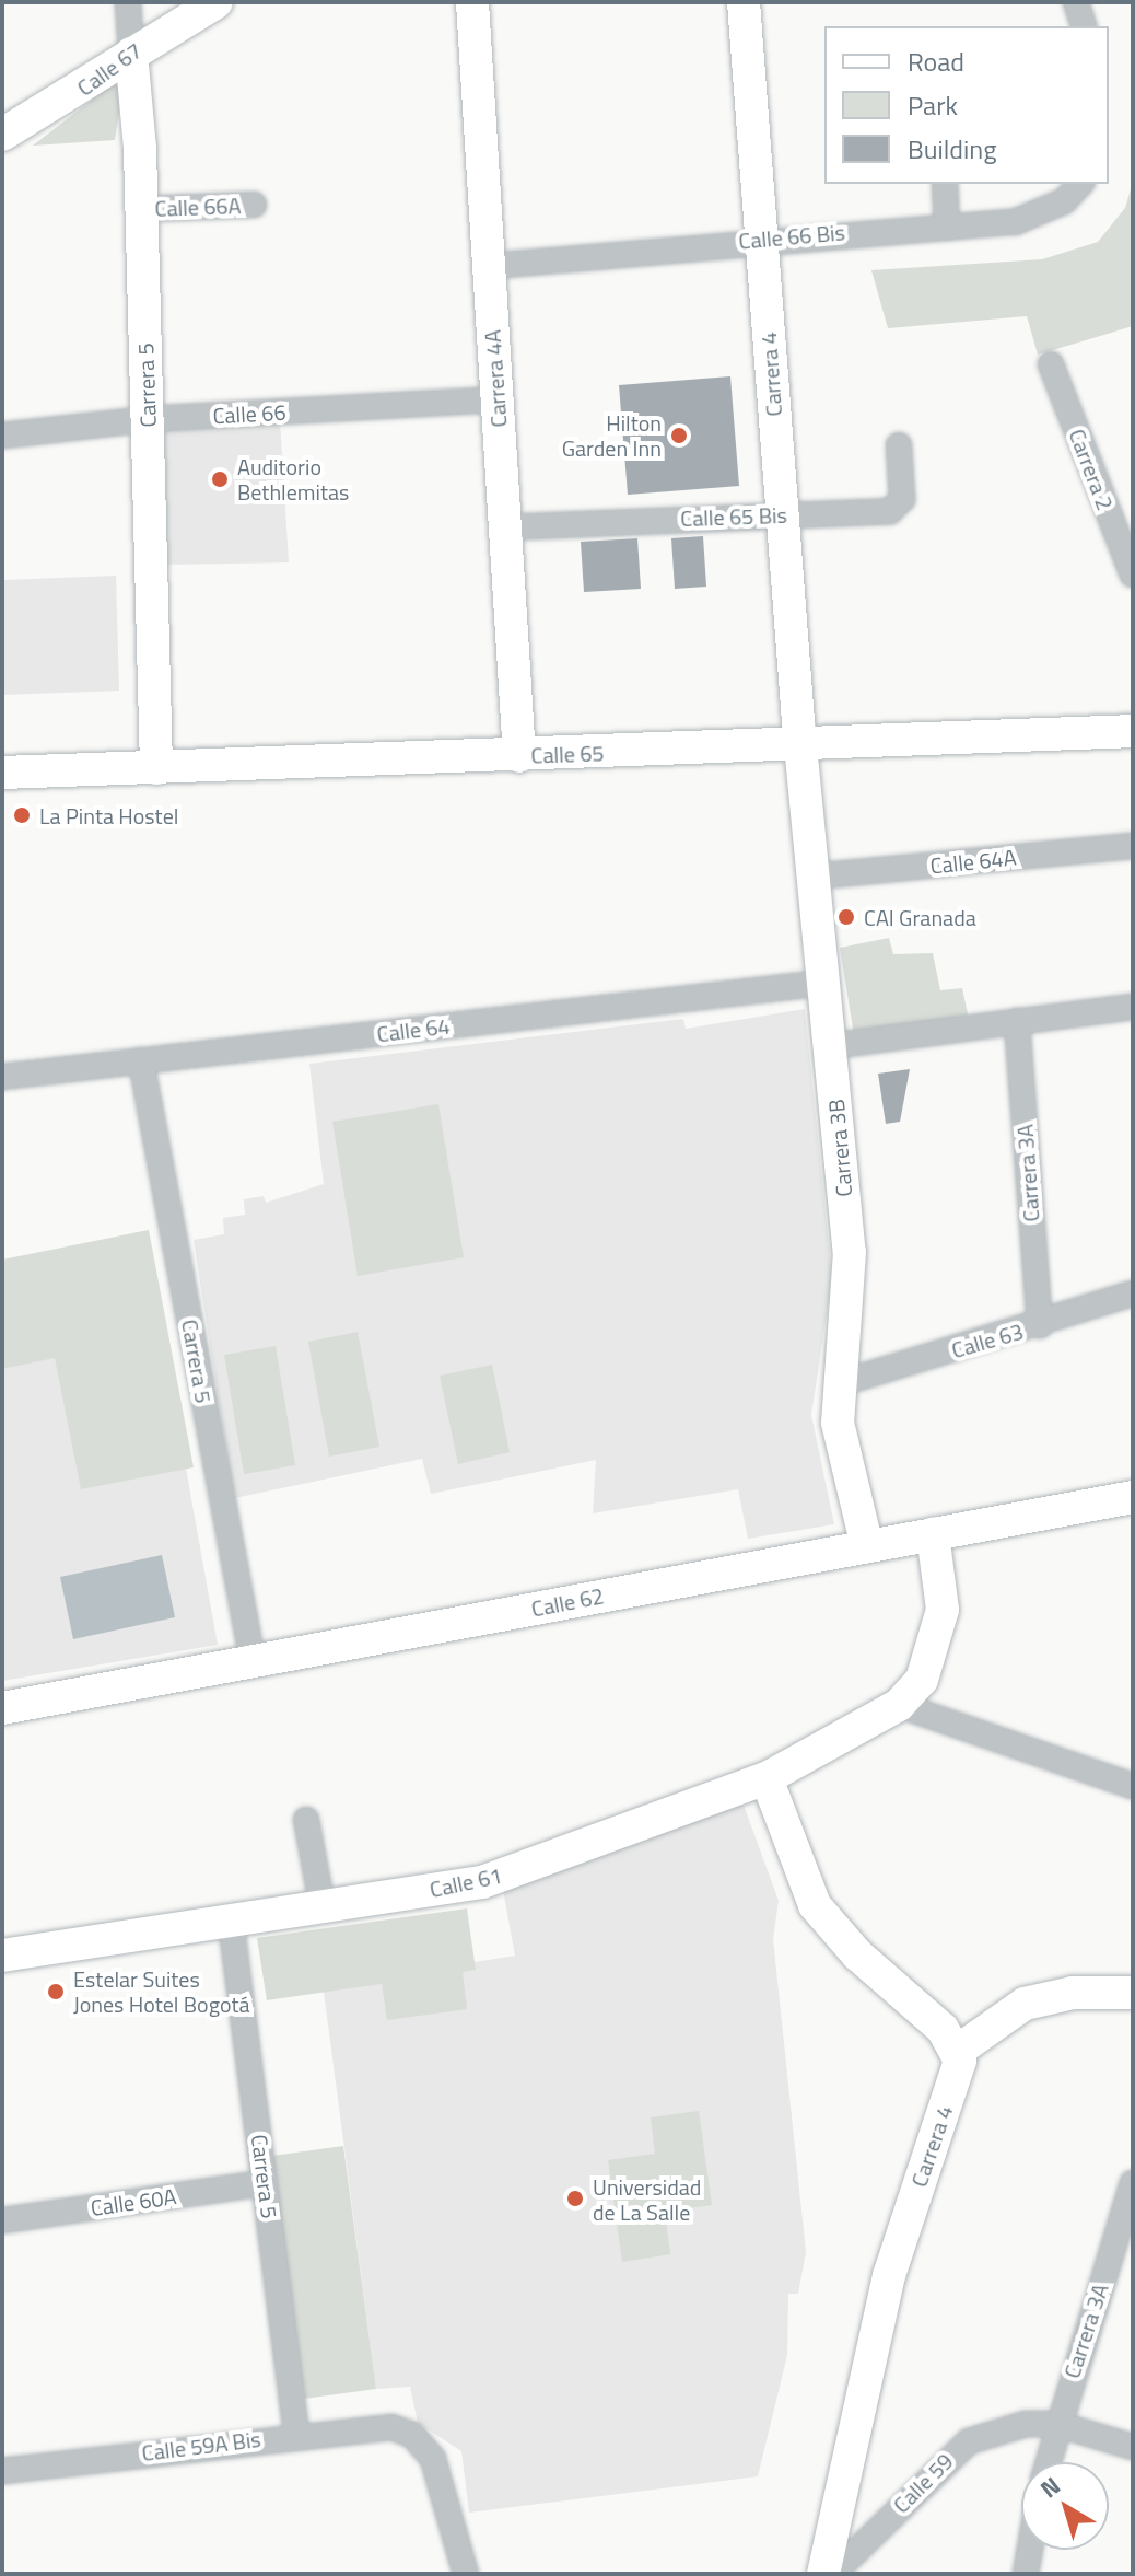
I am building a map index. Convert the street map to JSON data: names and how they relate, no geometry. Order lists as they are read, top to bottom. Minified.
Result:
{"streets":{"street":["Calle 67","Calle 66A","Calle 66 Bis","Carrera 4","Carrera 4A","Carrera 5","Calle 66","Carrera 2","Calle 65 Bis","Calle 65","Calle 64A","Calle 64","Carrera 3B","Carrera 3A","Calle 63","Calle 62","Calle 61","Calle 60A","Calle 59A Bis","Calle 59"]},"crossings":[["Calle 67","Carrera 5"],["Calle 66A","Carrera 5"],["Calle 66 Bis","Carrera 4"],["Calle 66 Bis","Carrera 4A"],["Carrera 4","Calle 65 Bis"],["Carrera 4","Calle 65"],["Carrera 4","Carrera 3B"],["Carrera 4A","Calle 66"],["Carrera 4A","Calle 65 Bis"],["Carrera 4A","Calle 65"],["Carrera 5","Calle 66"],["Carrera 5","Calle 65"],["Carrera 5","Calle 64"],["Carrera 5","Calle 62"],["Carrera 5","Calle 61"],["Carrera 5","Calle 60A"],["Carrera 5","Calle 59A Bis"],["Calle 65","Carrera 3B"],["Calle 64A","Carrera 3B"],["Calle 64","Carrera 3B"],["Carrera 3B","Calle 63"],["Carrera 3B","Calle 62"],["Carrera 3A","Calle 63"],["Carrera 3A","Calle 59"],["Calle 62","Calle 61"]],"places":["Hilton Garden Inn","Auditorio Bethlemitas","La Pinta Hostel","CAI Granada","Estelar Suites Jones Hotel Bogotá","Universidad de La Salle"],"legend":["Road","Park","Building"],"north":"top left"}
